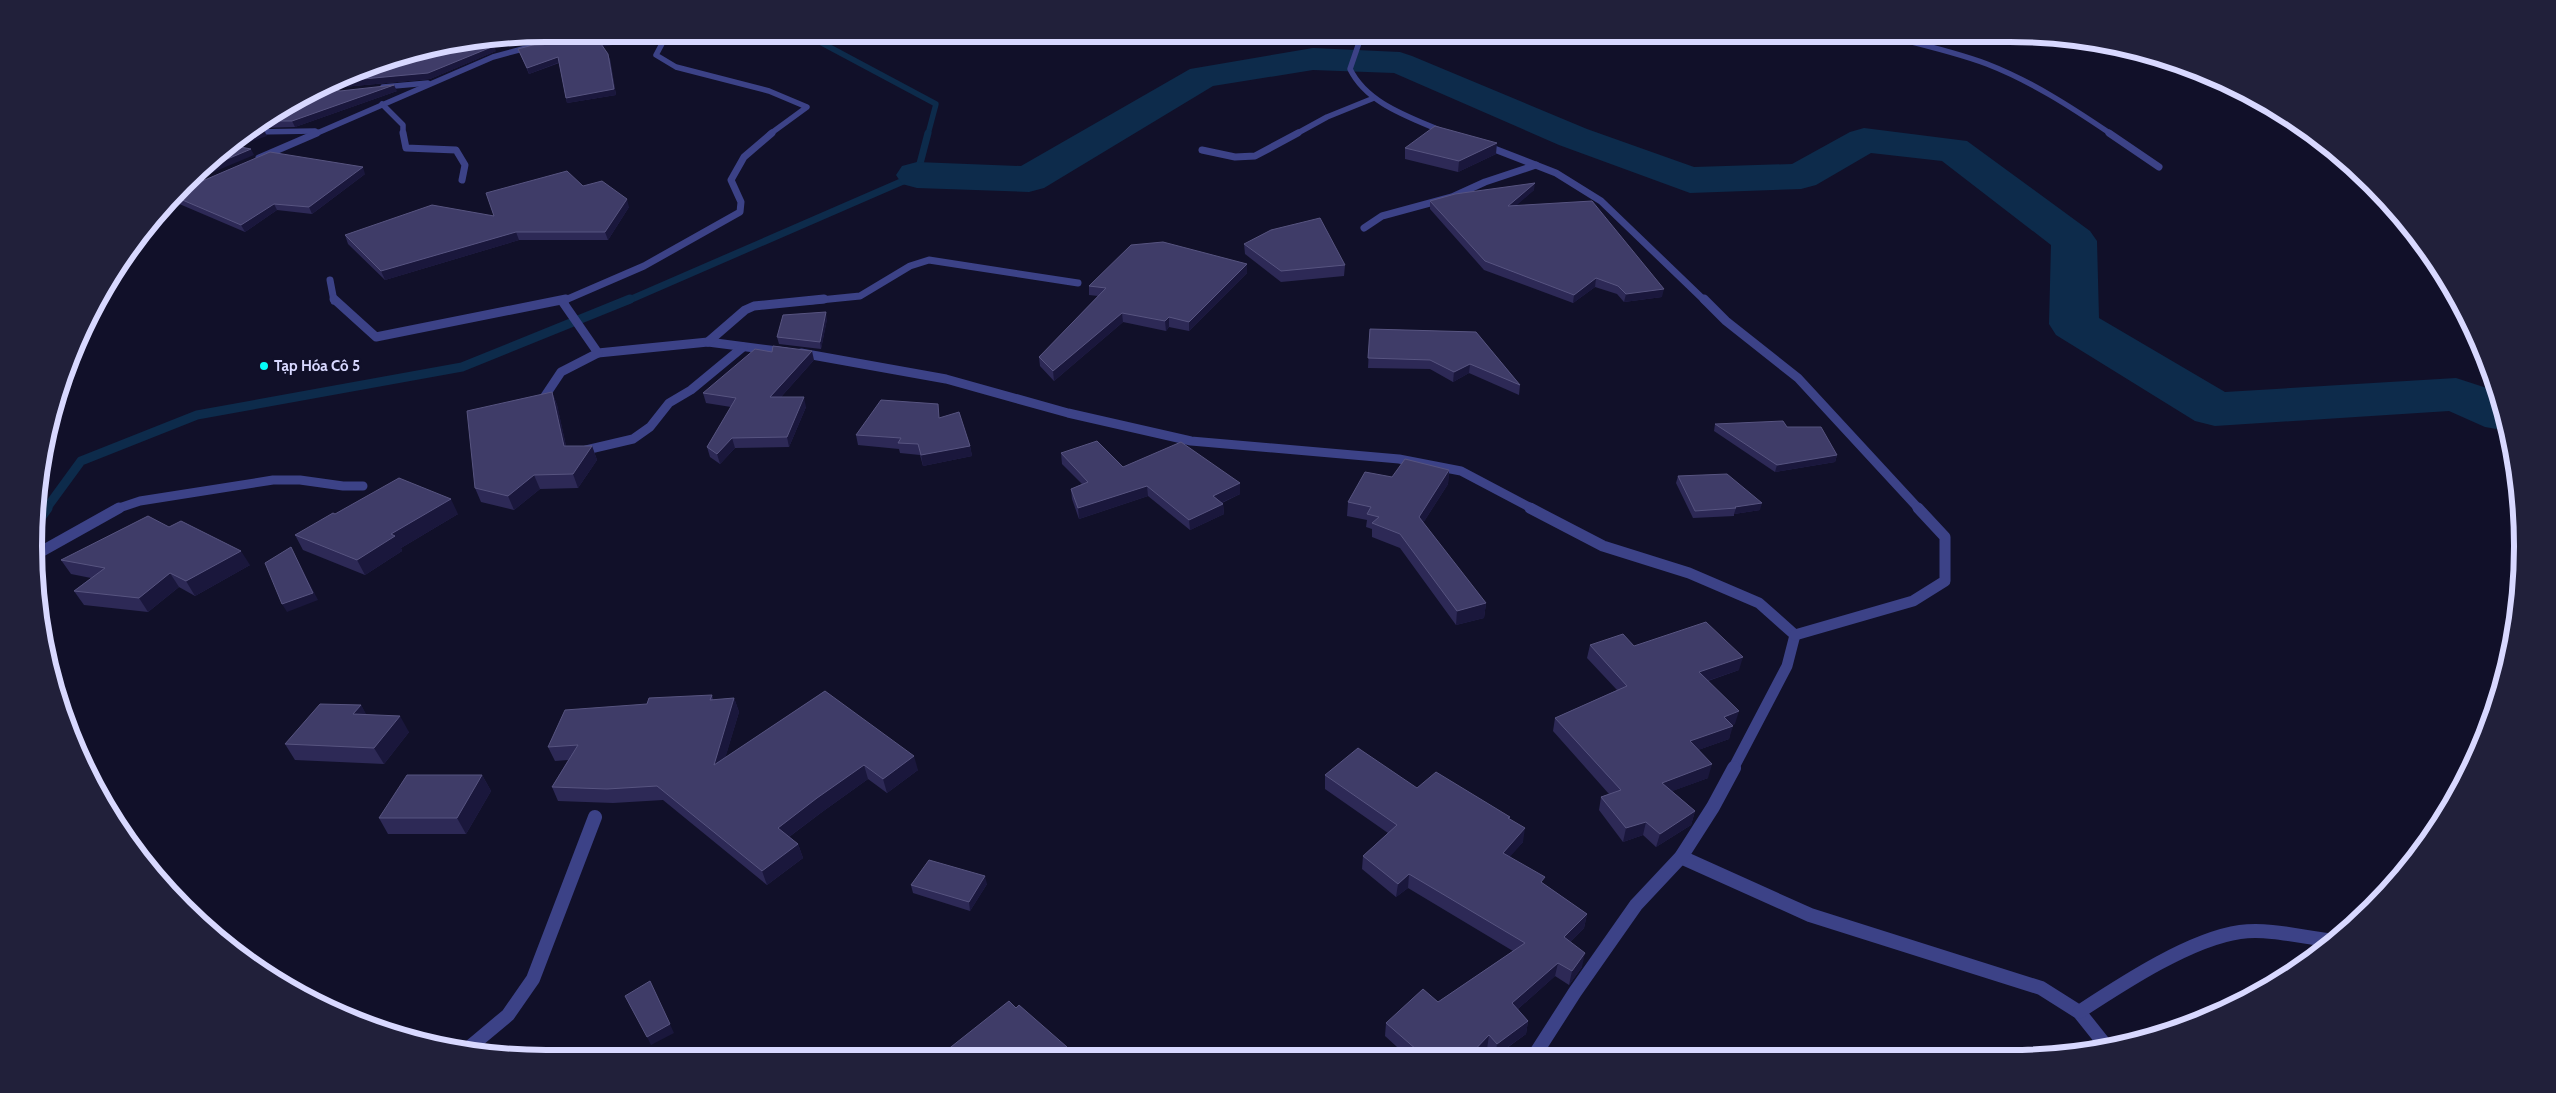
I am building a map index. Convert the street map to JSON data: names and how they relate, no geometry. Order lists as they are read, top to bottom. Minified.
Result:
{"places":["Tạp Hóa Cô 5"]}
